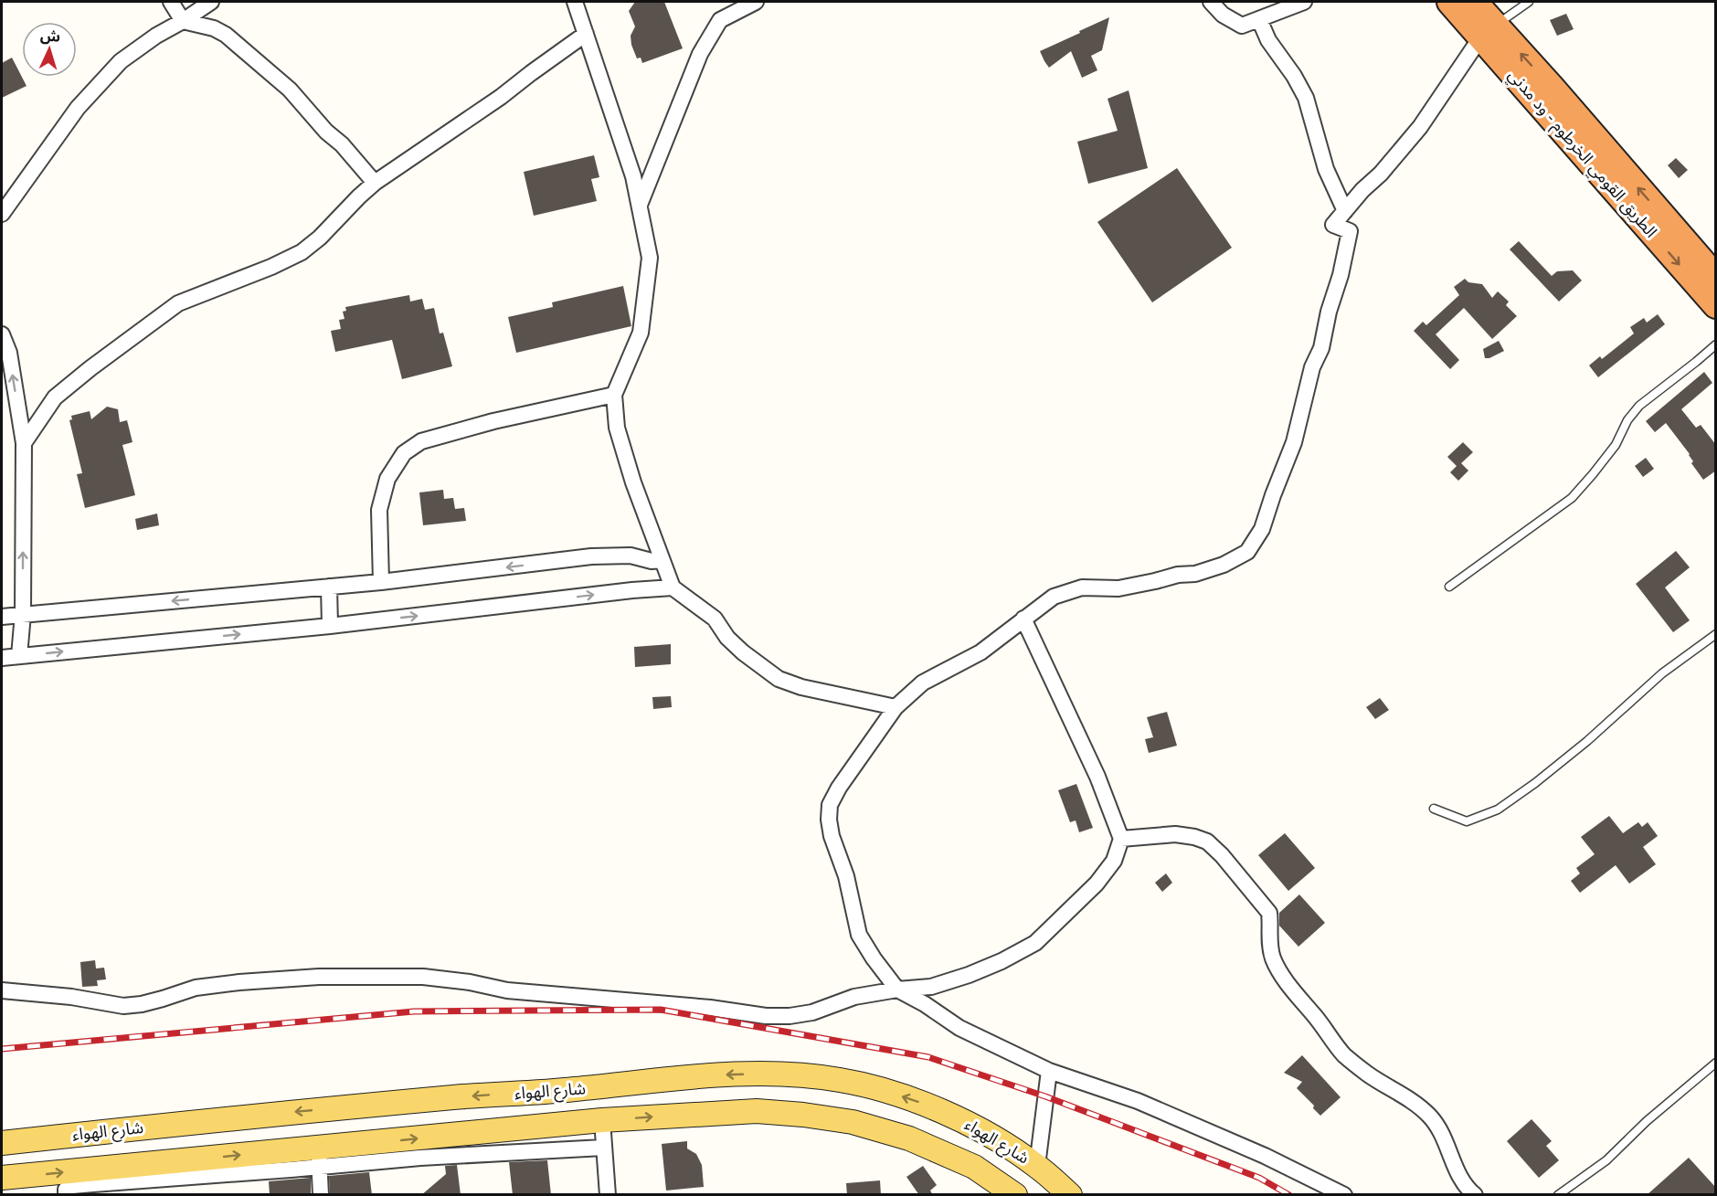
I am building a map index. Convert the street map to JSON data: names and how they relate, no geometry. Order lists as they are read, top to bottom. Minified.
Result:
{"streets":{"highway":["الطريق القومي الخرطوم - ود مدني"],"main road":["شارع الهواء"]},"north":"top"}
